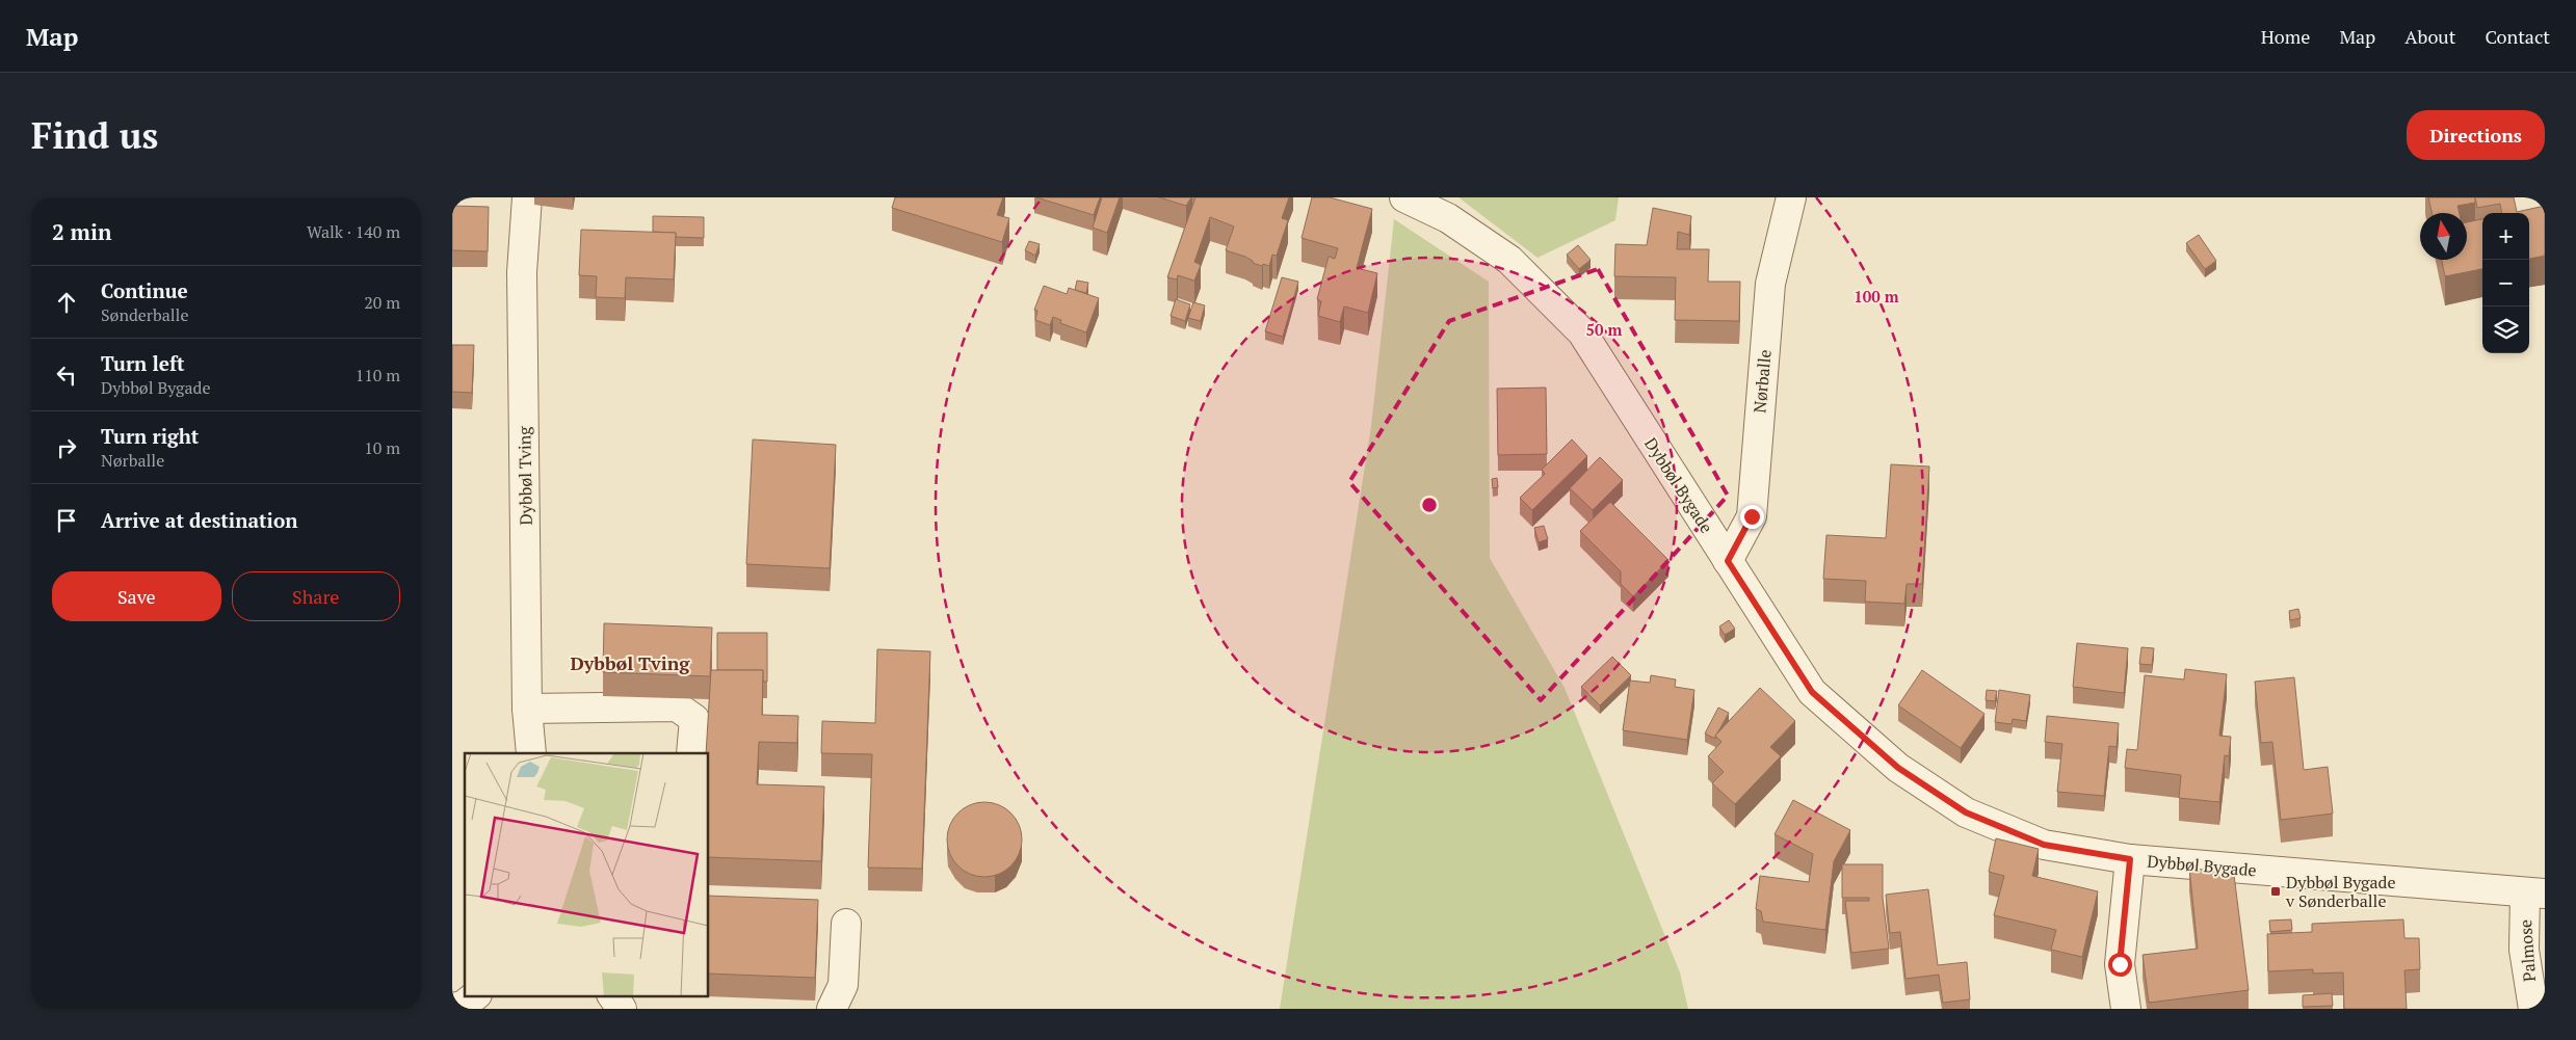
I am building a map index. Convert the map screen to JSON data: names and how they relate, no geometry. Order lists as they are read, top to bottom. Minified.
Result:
{"streets":{"street":["Nørballe","Dybbøl Tving","Dybbøl Bygade","Palmose"]},"crossings":[["Nørballe","Dybbøl Bygade"],["Dybbøl Bygade","Palmose"]],"districts":["Dybbøl Tving"],"places":{"transit":["Dybbøl Bygade v Sønderballe"]},"north":"top","page":{"header":"Map","nav":["Home","Map","About","Contact"],"buttons":["Directions",["Save","Share"]],"title":"Find us","heading":["2 min","Walk · 140 m"],"map_buttons":["+","−"],"list":[["Continue","Sønderballe","20 m"],["Turn left","Dybbøl Bygade","110 m"],["Turn right","Nørballe","10 m"],"Arrive at destination"]},"rings":["100 m","50 m"]}
